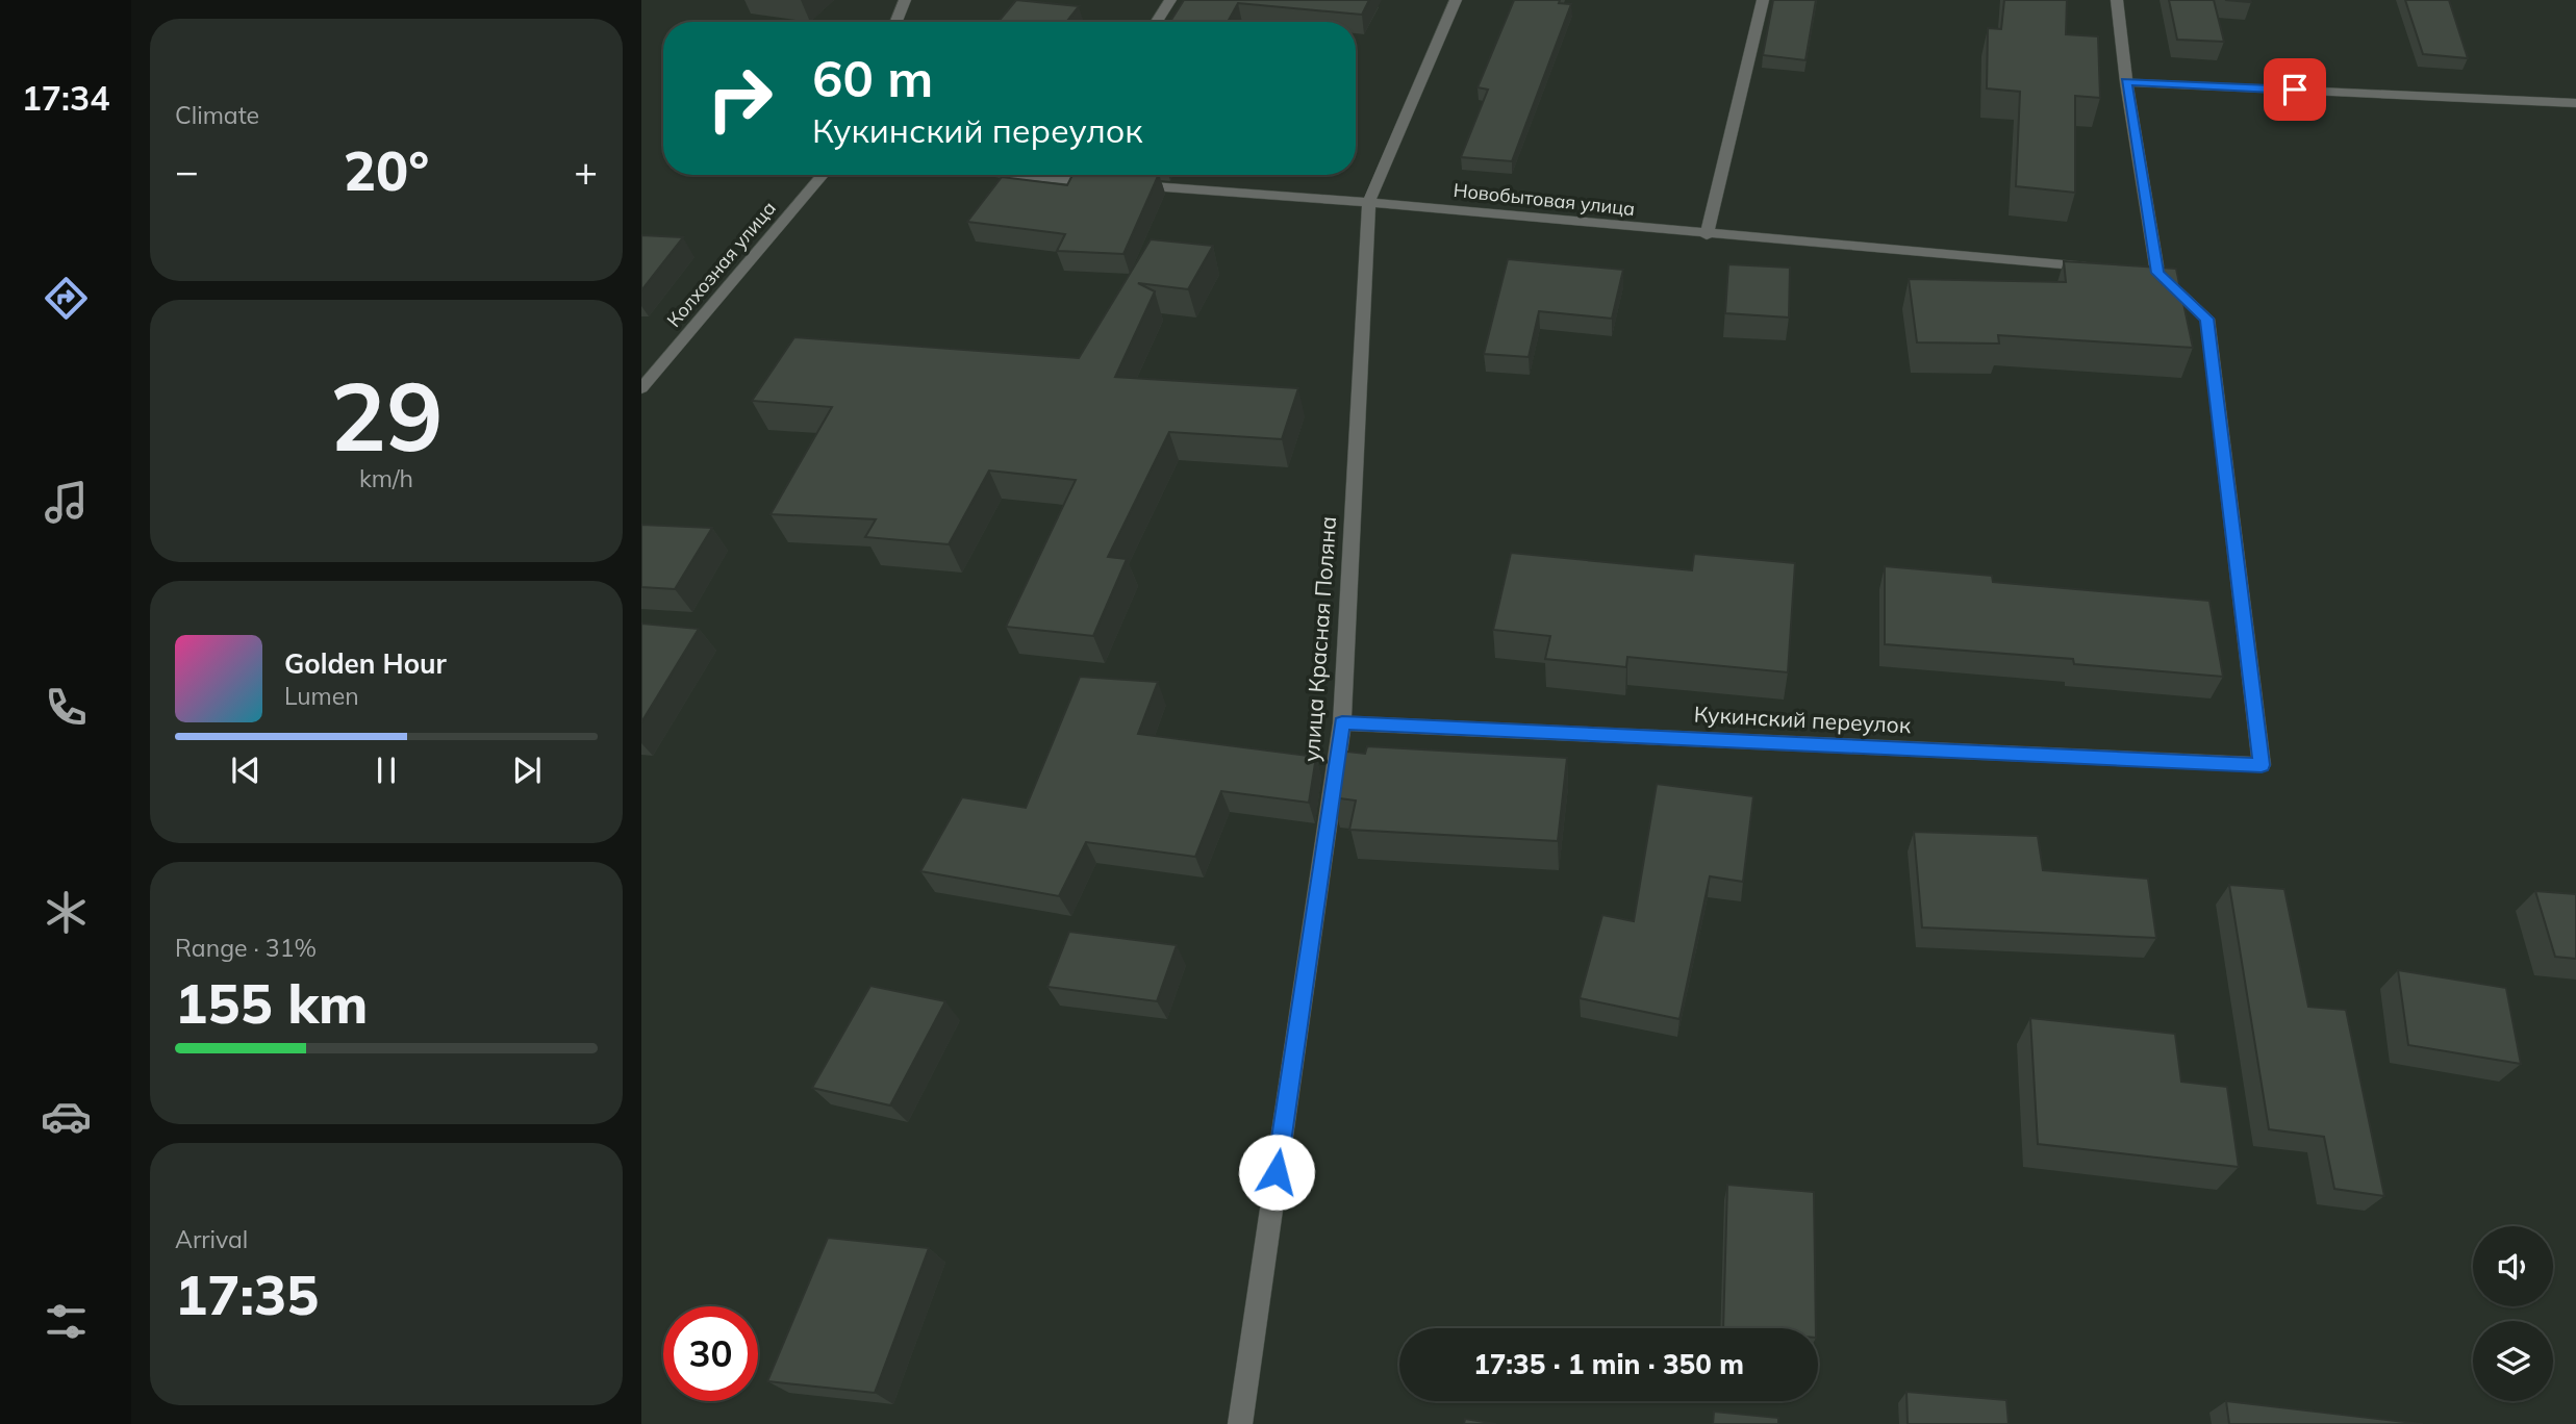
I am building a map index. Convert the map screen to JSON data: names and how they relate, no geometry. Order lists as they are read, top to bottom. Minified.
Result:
{"streets":{"street":["Новобытовая улица","Колхозная улица","улица Красная Поляна","Кукинский переулок"]},"crossings":[["Новобытовая улица","улица Красная Поляна"],["улица Красная Поляна","Кукинский переулок"]],"page":{"tabs":"17:34","tile":["Climate",["29","km/h"],["Range · 31%","155 km"],["Arrival","17:35"]],"turn":["60 m","Кукинский переулок"],"heat":["−","20°","+"],"song":["Golden Hour","Lumen"],"limit":"30","trip":"17:35 · 1 min · 350 m"}}
